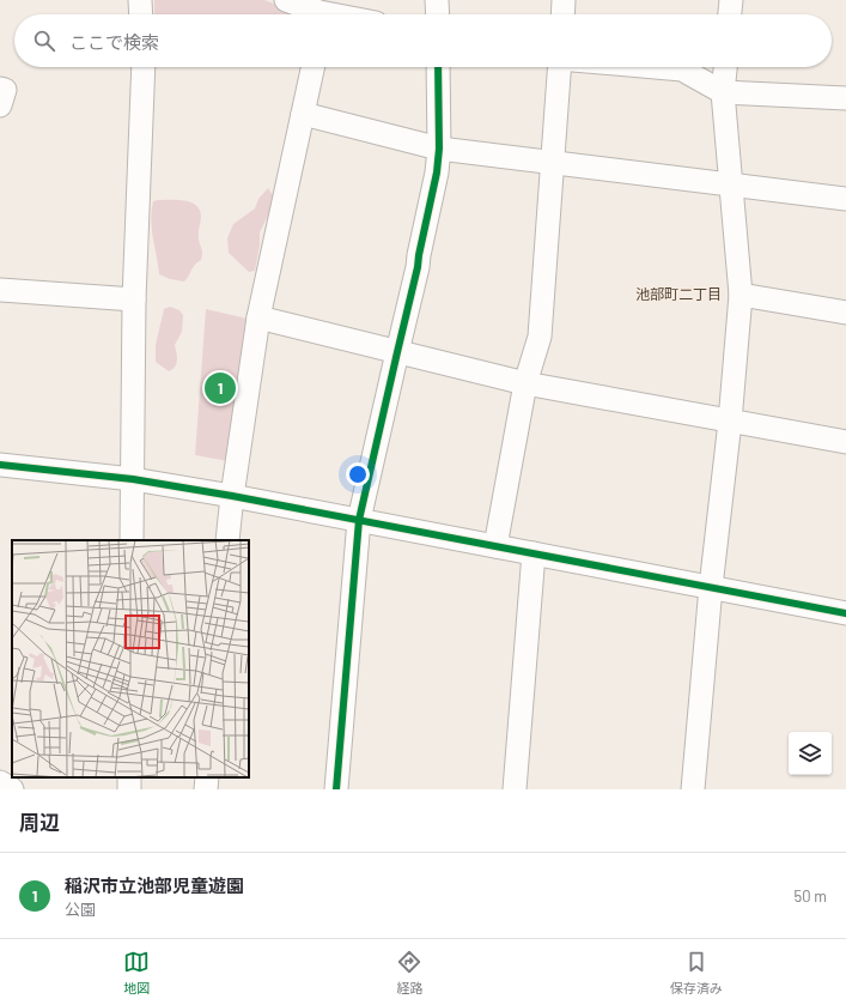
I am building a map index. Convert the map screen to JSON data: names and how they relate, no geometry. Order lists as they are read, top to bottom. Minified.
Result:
{"districts":["池部町二丁目"],"page":{"search":"ここで検索","pins":"1","heading":"周辺","list":[{"mark":"1","name":"稲沢市立池部児童遊園","note":"公園","value":"50 m"}],"nav":["地図","経路","保存済み"]}}
